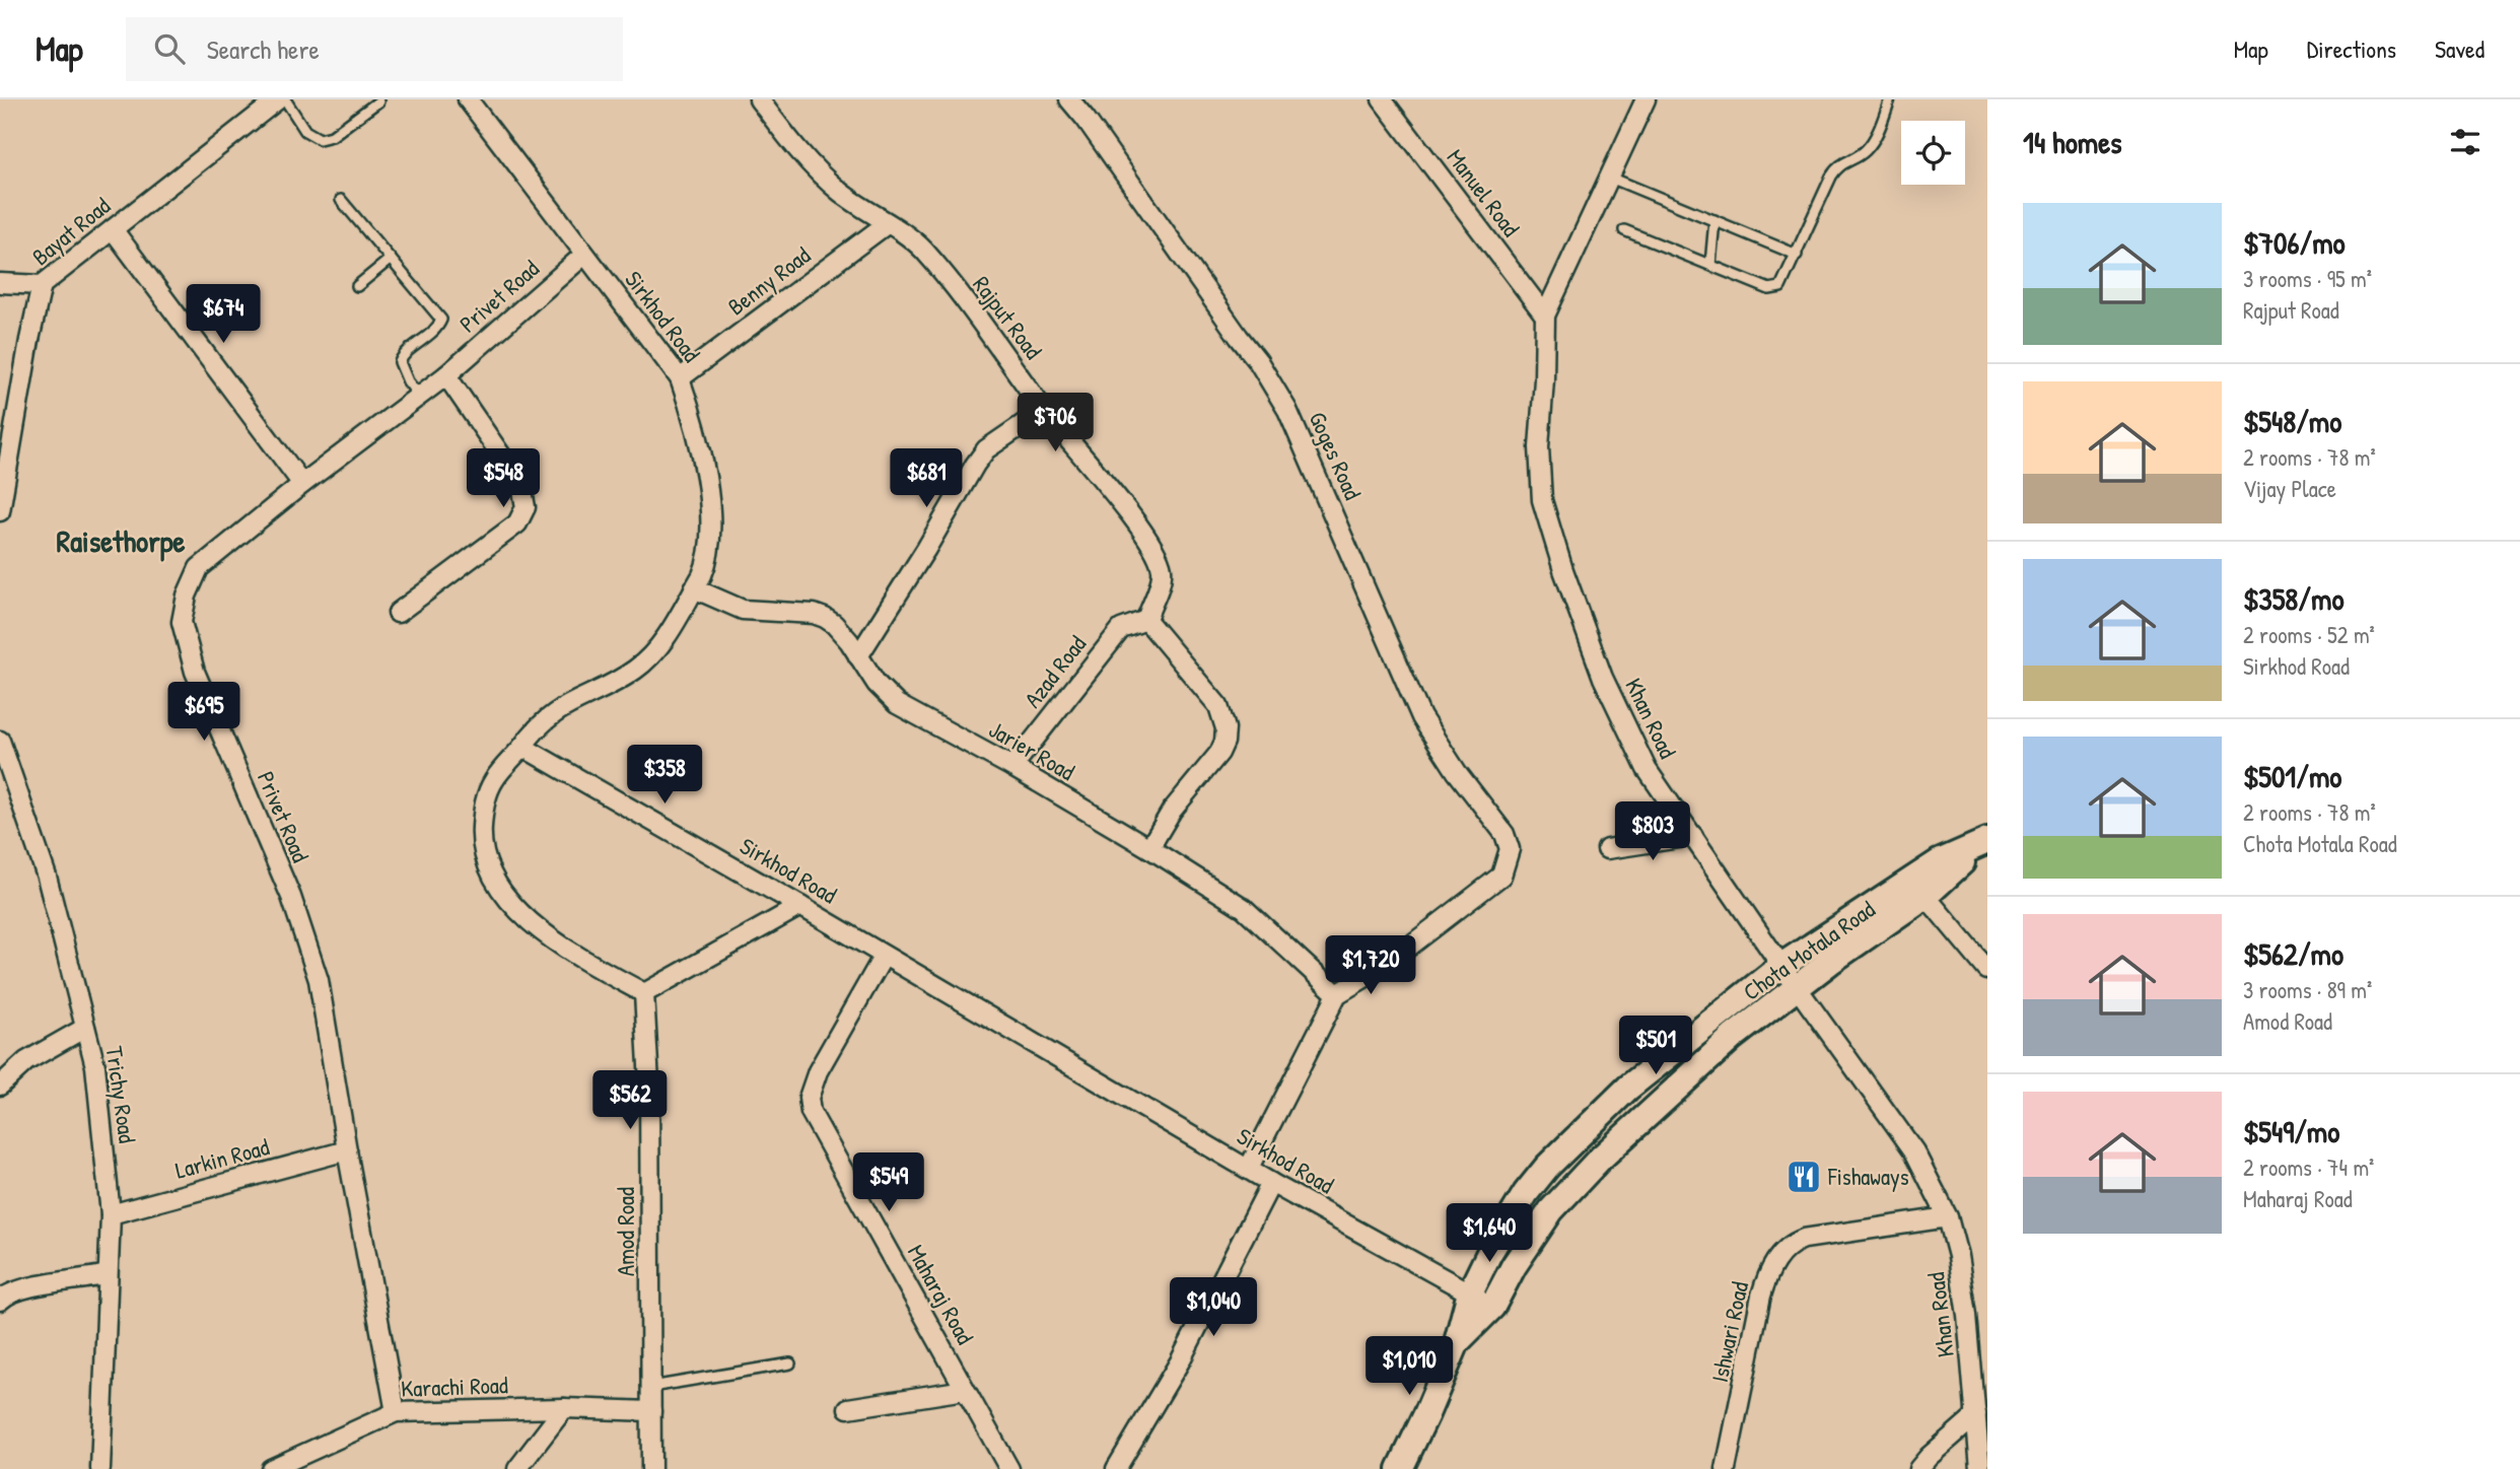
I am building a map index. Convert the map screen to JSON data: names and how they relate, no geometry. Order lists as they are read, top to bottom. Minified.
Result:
{"streets":{"street":["Manuel Road","Bayat Road","Benny Road","Privet Road","Sirkhod Road","Rajput Road","Goges Road","Azad Road","Khan Road","Jarier Road","Chota Motala Road","Trichy Road","Larkin Road","Amod Road","Maharaj Road","Ishwari Road","Karachi Road"]},"crossings":[["Manuel Road","Khan Road"],["Benny Road","Sirkhod Road"],["Benny Road","Rajput Road"],["Privet Road","Sirkhod Road"],["Privet Road","Larkin Road"],["Privet Road","Karachi Road"],["Sirkhod Road","Jarier Road"],["Sirkhod Road","Chota Motala Road"],["Sirkhod Road","Maharaj Road"],["Rajput Road","Azad Road"],["Goges Road","Jarier Road"],["Azad Road","Jarier Road"],["Khan Road","Chota Motala Road"],["Khan Road","Ishwari Road"],["Trichy Road","Larkin Road"],["Amod Road","Karachi Road"]],"districts":["Raisethorpe"],"places":{"restaurant":["Fishaways"]},"page":{"header":"Map","search":"Search here","nav":["Map","Directions","Saved"],"heading":"14 homes","list":[{"name":"$706/mo","note":"3 rooms · 95 m² · Rajput Road"},{"name":"$548/mo","note":"2 rooms · 78 m² · Vijay Place"},{"name":"$358/mo","note":"2 rooms · 52 m² · Sirkhod Road"},{"name":"$501/mo","note":"2 rooms · 78 m² · Chota Motala Road"},{"name":"$562/mo","note":"3 rooms · 89 m² · Amod Road"},{"name":"$549/mo","note":"2 rooms · 74 m² · Maharaj Road"}],"price":["$674","$706","$548","$681","$695","$358","$803","$1,720","$501","$562","$549","$1,640","$1,040","$1,010"]}}
